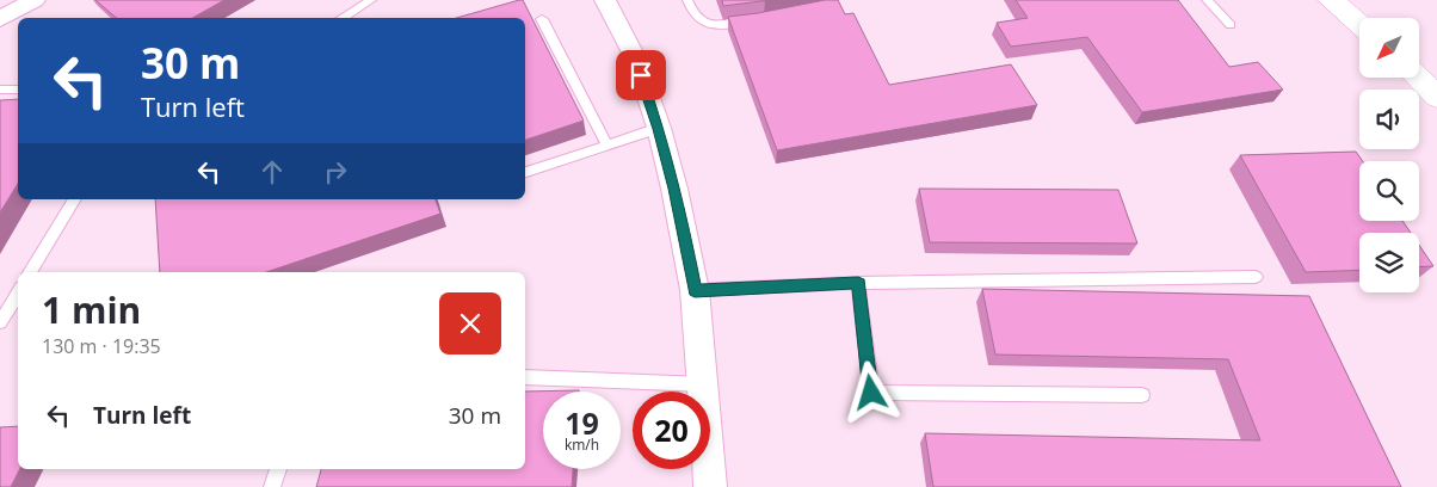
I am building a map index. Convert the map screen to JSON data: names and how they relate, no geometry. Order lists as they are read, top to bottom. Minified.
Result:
{"north":"bottom left","page":{"turn":["30 m","Turn left"],"heading":["1 min","130 m · 19:35"],"list":[{"name":"Turn left","value":"30 m"}],"speed":"19 km/h","limit":"20"}}
